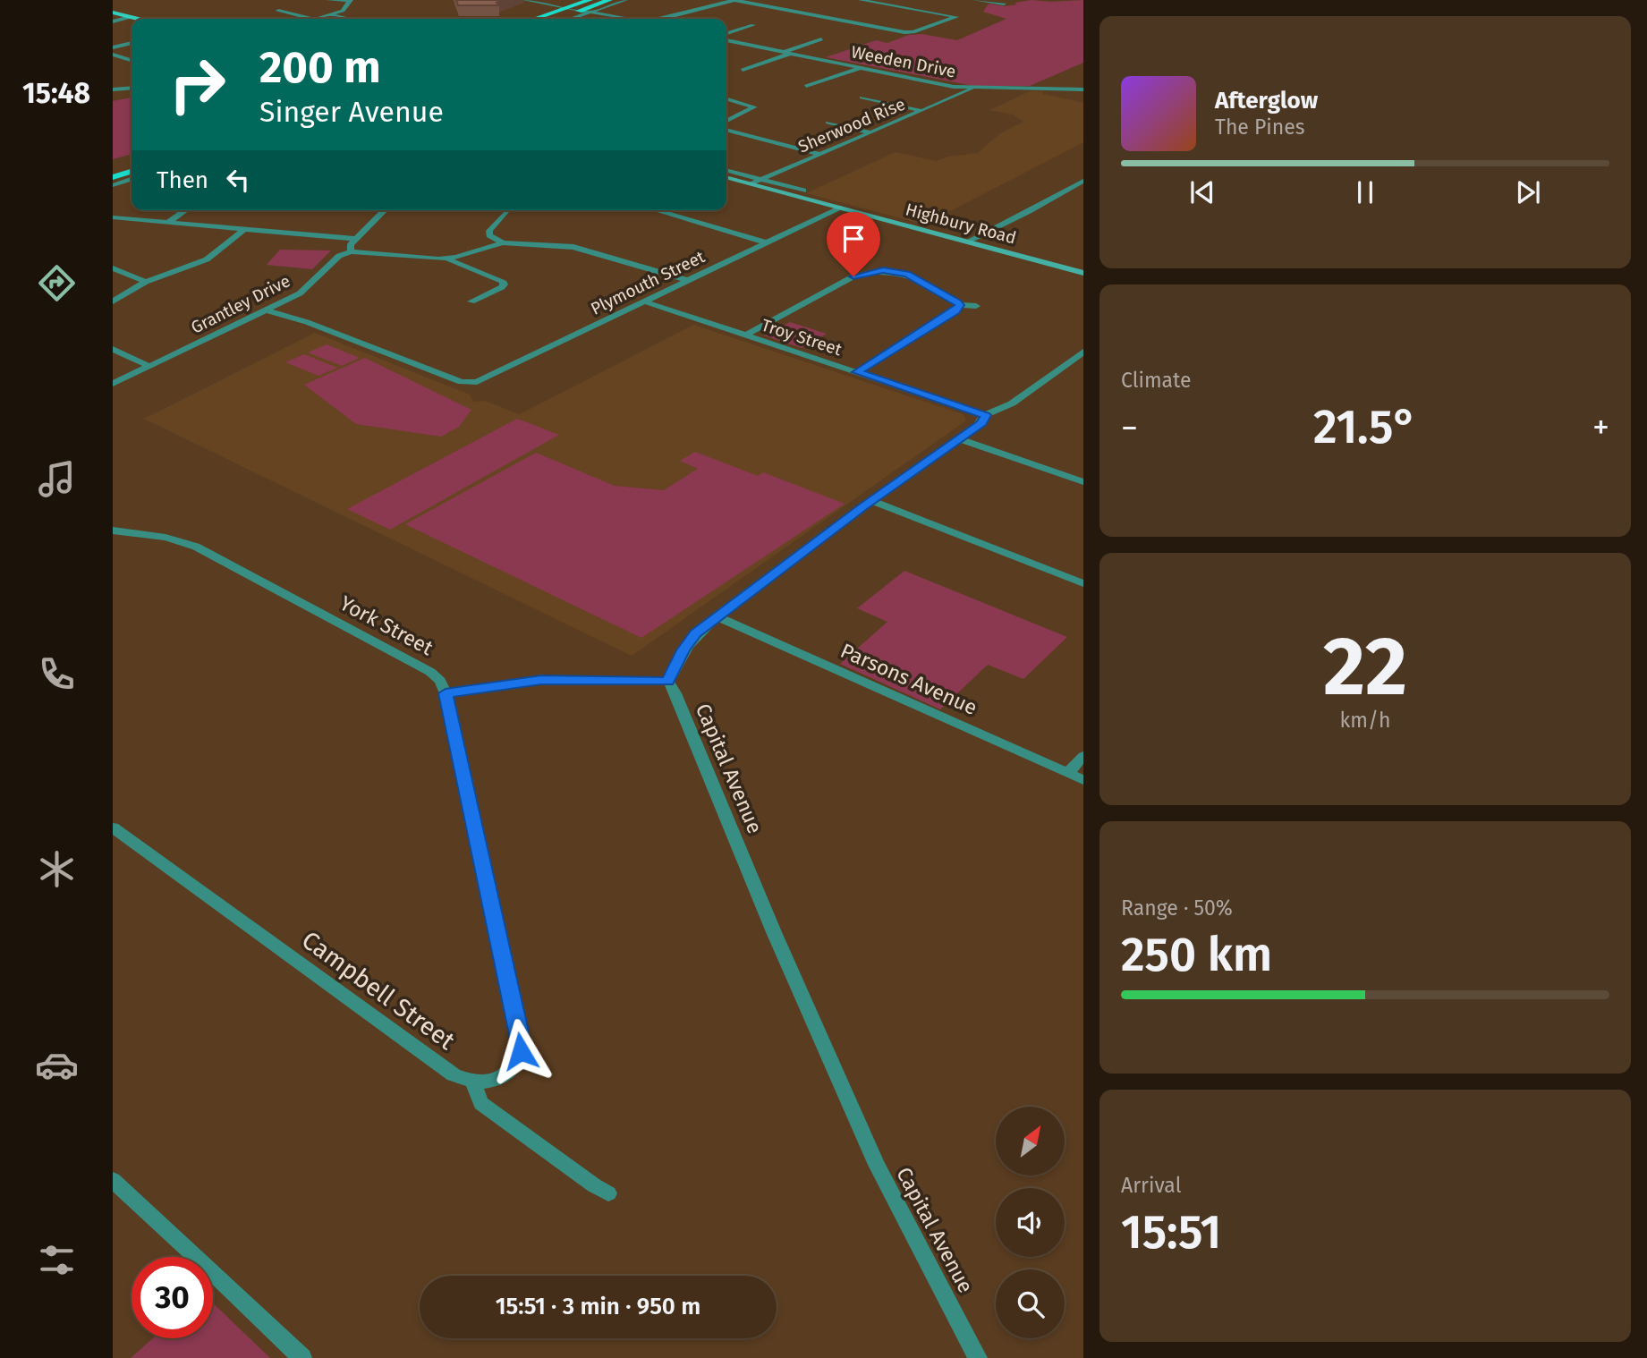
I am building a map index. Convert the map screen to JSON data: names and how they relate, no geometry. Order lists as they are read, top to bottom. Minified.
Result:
{"streets":{"main road":["Highbury Road"],"street":["Weeden Drive","Sherwood Rise","Plymouth Street","Grantley Drive","Troy Street","York Street","Parsons Avenue","Capital Avenue","Campbell Street"]},"crossings":[["Weeden Drive","Sherwood Rise"],["Sherwood Rise","Highbury Road"],["Highbury Road","Plymouth Street"],["Plymouth Street","Grantley Drive"],["Plymouth Street","Troy Street"],["York Street","Campbell Street"]],"north":"top right","page":{"tabs":"15:48","turn":["200 m","Singer Avenue"],"song":["Afterglow","The Pines"],"then":"Then","tile":["Climate",["22","km/h"],["Range · 50%","250 km"],["Arrival","15:51"]],"heat":["−","21.5°","+"],"limit":"30","trip":"15:51 · 3 min · 950 m"}}
